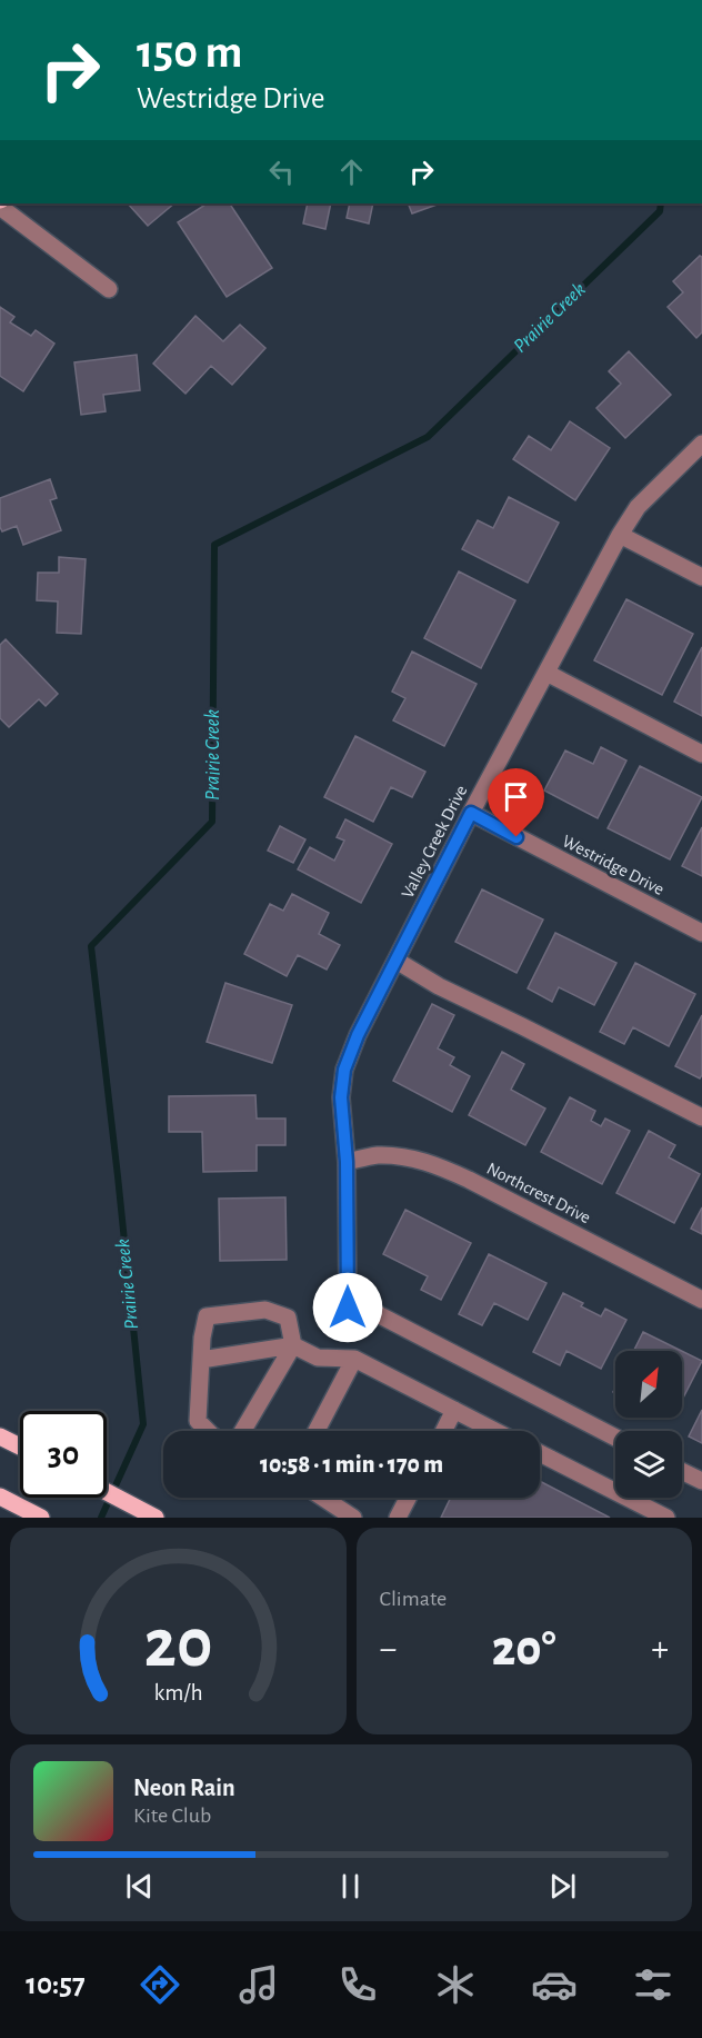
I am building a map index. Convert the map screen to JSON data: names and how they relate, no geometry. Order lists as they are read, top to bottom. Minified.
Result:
{"streets":{"street":["Valley Creek Drive","Westridge Drive","Northcrest Drive"]},"crossings":[["Valley Creek Drive","Westridge Drive"],["Valley Creek Drive","Northcrest Drive"]],"water":["Prairie Creek"],"north":"top right","page":{"turn":["150 m","Westridge Drive"],"limit":"30","trip":"10:58 · 1 min · 170 m","tile":"Climate","heat":["−","20°","+"],"song":["Neon Rain","Kite Club"],"tabs":"10:57","gauge":["20","km/h"]}}
